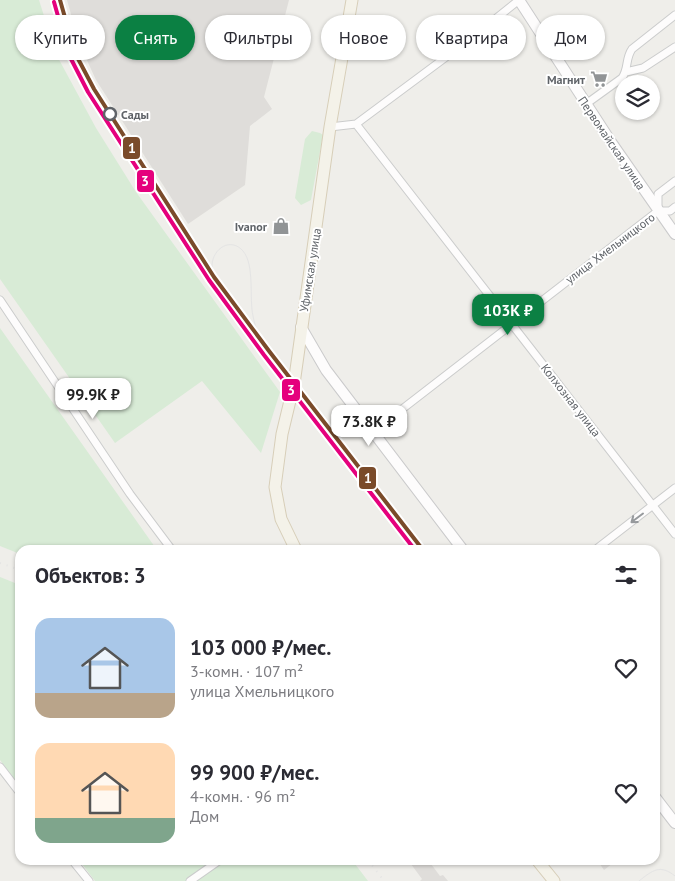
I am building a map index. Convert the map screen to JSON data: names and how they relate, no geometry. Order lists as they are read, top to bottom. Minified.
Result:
{"streets":{"main road":["Уфимская улица"],"street":["Первомайская улица","улица Хмельницкого","Колхозная улица"]},"crossings":[["Первомайская улица","улица Хмельницкого"],["улица Хмельницкого","Уфимская улица"],["улица Хмельницкого","Колхозная улица"]],"places":{"supermarket":["Магнит"],"other":["Сады"],"shop":["Ivanor"]},"lines":["transit line 1","tram line 3"],"page":{"chip":["Купить","Снять","Фильтры","Новое","Квартира","Дом"],"price":["103K ₽","99.9K ₽","73.8K ₽"],"heading":"Объектов: 3","list":[{"name":"103 000 ₽/мес.","note":"3-комн. · 107 m² · улица Хмельницкого"},{"name":"99 900 ₽/мес.","note":"4-комн. · 96 m² · Дом"}]}}
